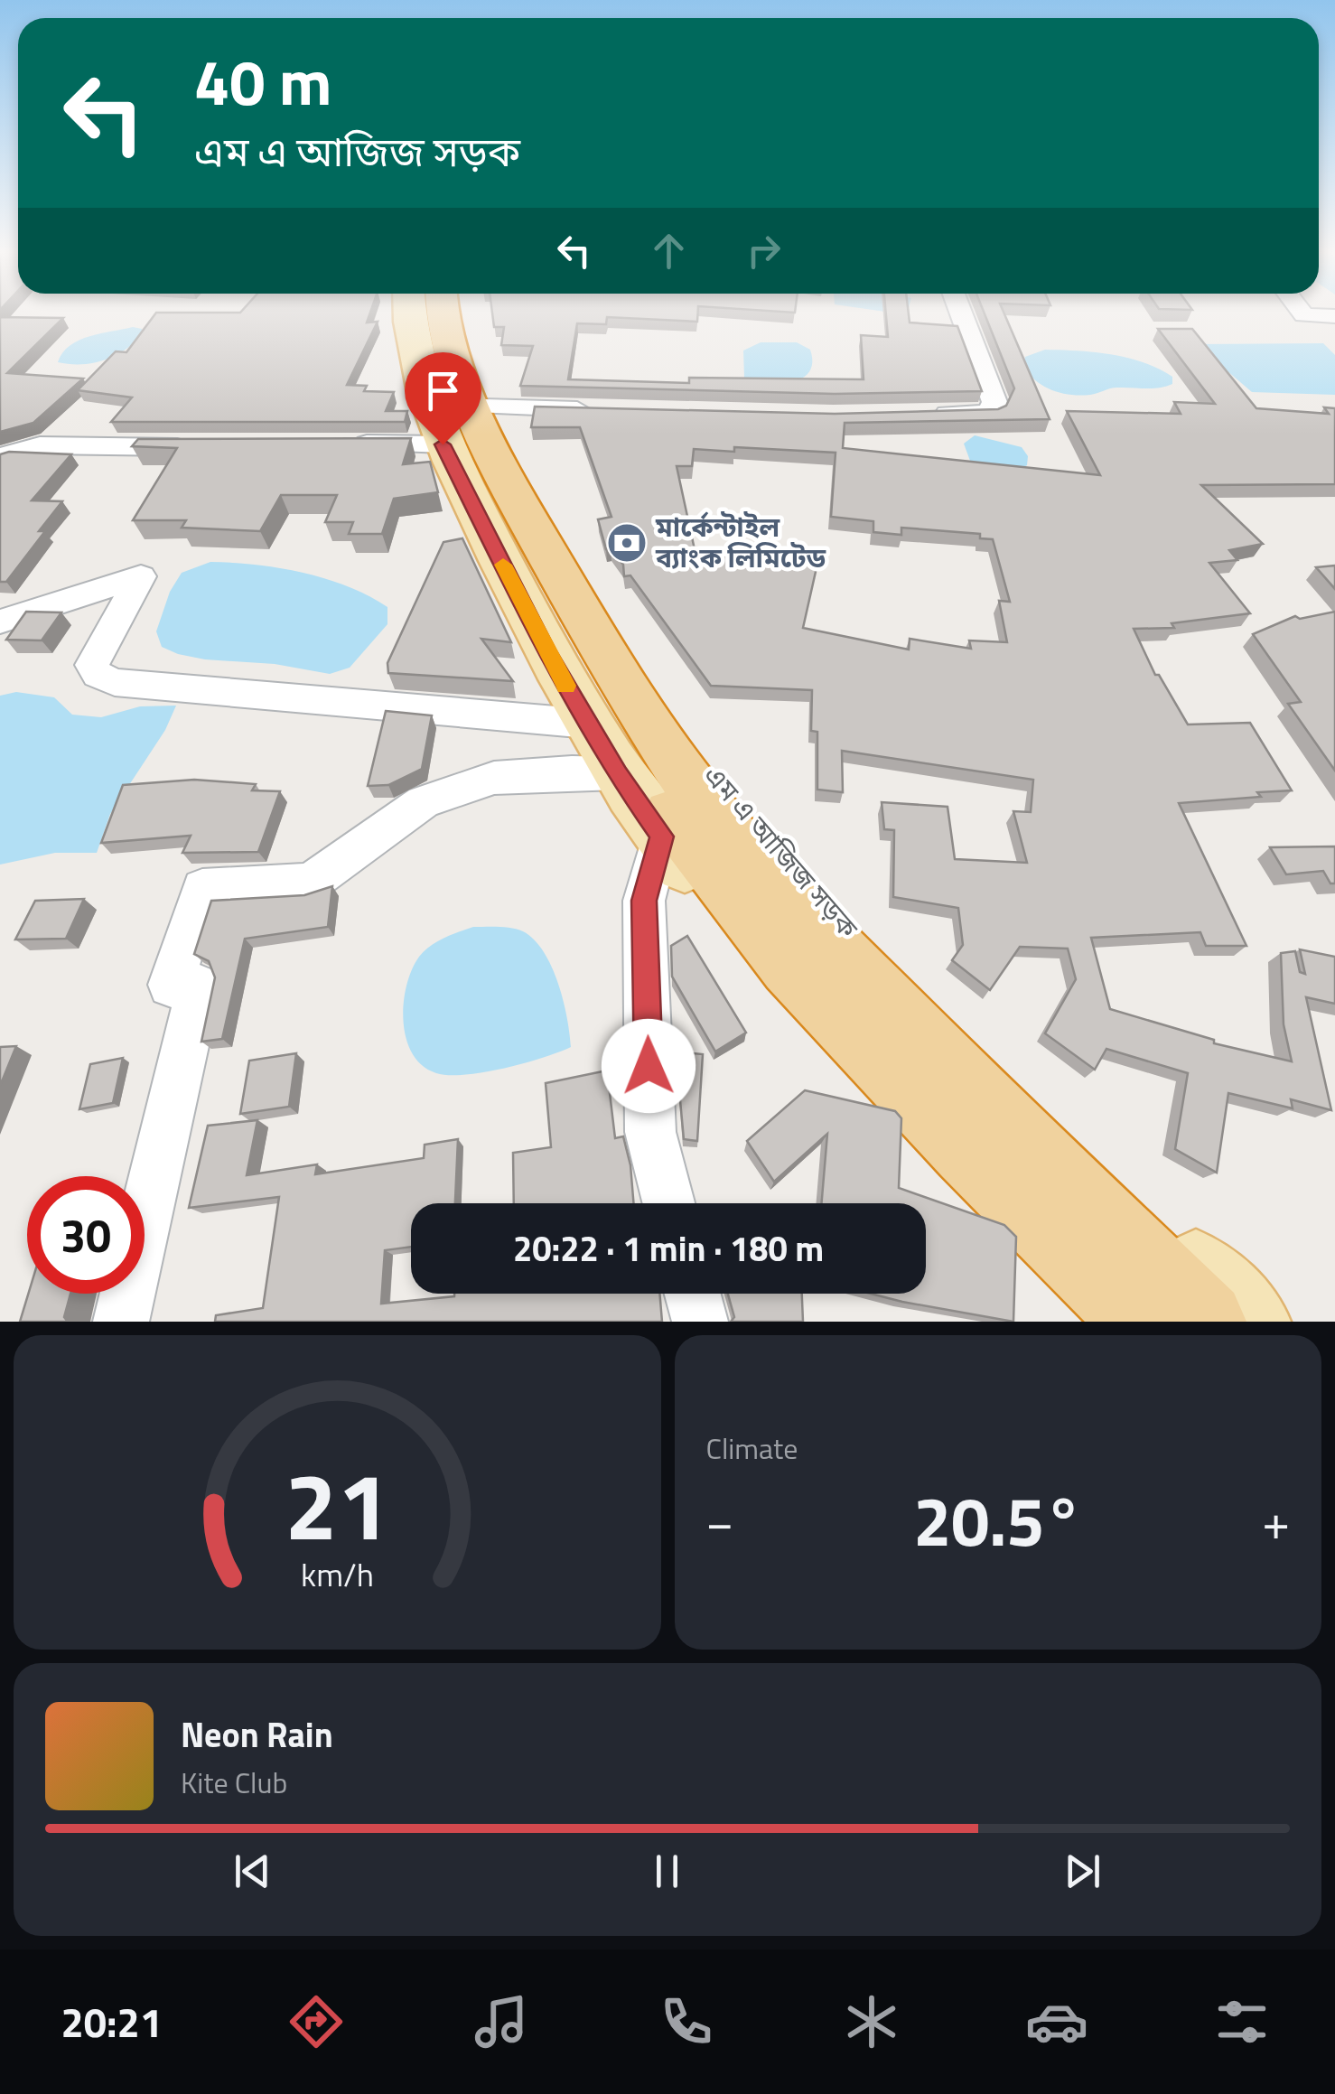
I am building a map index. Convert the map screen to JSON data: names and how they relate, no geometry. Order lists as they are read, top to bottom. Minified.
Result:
{"streets":{"main road":["এম এ আজিজ সড়ক"]},"places":{"bank":["মার্কেন্টাইল ব্যাংক লিমিটেড"]},"page":{"turn":["40 m","এম এ আজিজ সড়ক"],"limit":"30","trip":"20:22 · 1 min · 180 m","tile":"Climate","heat":["−","20.5°","+"],"song":["Neon Rain","Kite Club"],"tabs":"20:21","gauge":["21","km/h"]}}
